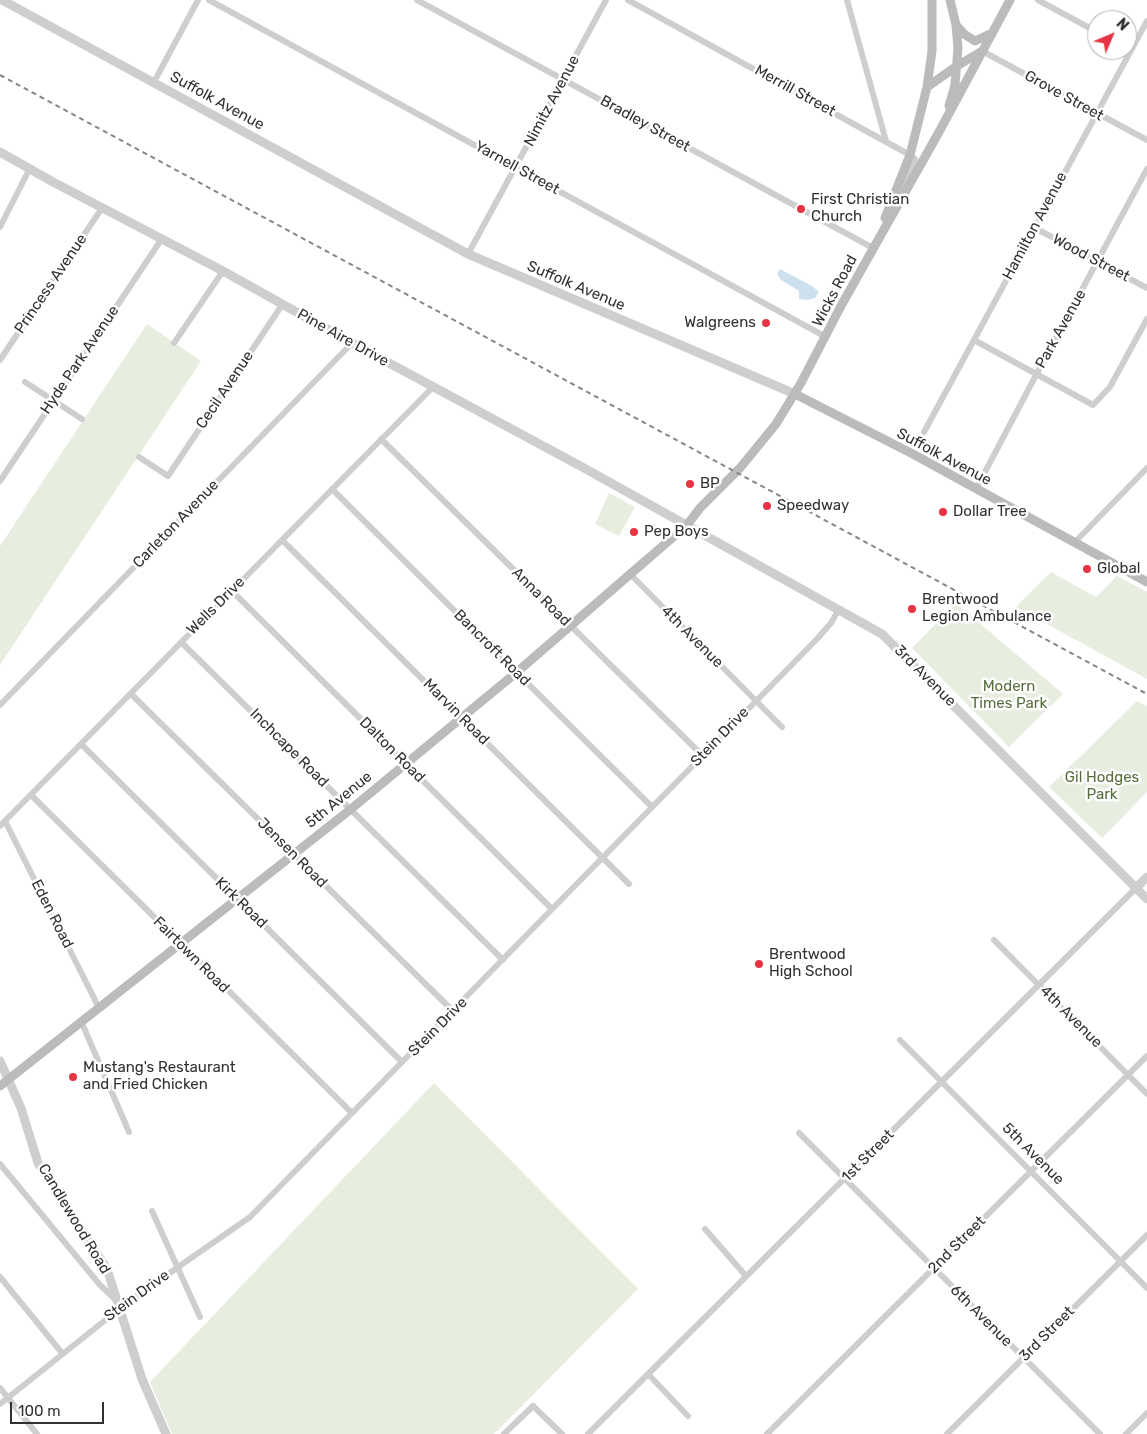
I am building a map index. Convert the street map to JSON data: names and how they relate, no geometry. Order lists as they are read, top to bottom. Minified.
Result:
{"streets":{"main road":["Suffolk Avenue","Wicks Road","5th Avenue"],"street":["Merrill Street","Grove Street","Nimitz Avenue","Bradley Street","Yarnell Street","Hamilton Avenue","Wood Street","Princess Avenue","Park Avenue","Pine Aire Drive","Hyde Park Avenue","Cecil Avenue","Carleton Avenue","Anna Road","Wells Drive","4th Avenue","Bancroft Road","3rd Avenue","Marvin Road","Stein Drive","Inchcape Road","Dalton Road","Jensen Road","Kirk Road","Eden Road","Fairtown Road","1st Street","Candlewood Road","2nd Street","6th Avenue","3rd Street"]},"crossings":[["Grove Street","Hamilton Avenue"],["Grove Street","Wicks Road"],["Suffolk Avenue","Nimitz Avenue"],["Suffolk Avenue","Wicks Road"],["Suffolk Avenue","Park Avenue"],["Nimitz Avenue","Bradley Street"],["Nimitz Avenue","Yarnell Street"],["Bradley Street","Wicks Road"],["Yarnell Street","Wicks Road"],["Hamilton Avenue","Wood Street"],["Wood Street","Park Avenue"],["Princess Avenue","Pine Aire Drive"],["Wicks Road","Pine Aire Drive"],["Wicks Road","3rd Avenue"],["Wicks Road","5th Avenue"],["Pine Aire Drive","Hyde Park Avenue"],["Pine Aire Drive","Cecil Avenue"],["Pine Aire Drive","Carleton Avenue"],["Pine Aire Drive","Wells Drive"],["Pine Aire Drive","3rd Avenue"],["Pine Aire Drive","5th Avenue"],["Anna Road","Wells Drive"],["Anna Road","Stein Drive"],["Anna Road","5th Avenue"],["Wells Drive","Bancroft Road"],["Wells Drive","Marvin Road"],["Wells Drive","Inchcape Road"],["Wells Drive","Dalton Road"],["Wells Drive","Jensen Road"],["Wells Drive","Kirk Road"],["Wells Drive","Eden Road"],["Wells Drive","Fairtown Road"],["4th Avenue","Stein Drive"],["4th Avenue","5th Avenue"],["4th Avenue","1st Street"],["4th Avenue","2nd Street"],["Bancroft Road","Stein Drive"],["Bancroft Road","5th Avenue"],["3rd Avenue","Stein Drive"],["3rd Avenue","5th Avenue"],["3rd Avenue","1st Street"],["Marvin Road","Stein Drive"],["Marvin Road","5th Avenue"],["Stein Drive","Inchcape Road"],["Stein Drive","Dalton Road"],["Stein Drive","Jensen Road"],["Stein Drive","Kirk Road"],["Stein Drive","Fairtown Road"],["Stein Drive","Candlewood Road"],["Inchcape Road","5th Avenue"],["Dalton Road","5th Avenue"],["5th Avenue","Jensen Road"],["5th Avenue","Kirk Road"],["5th Avenue","Eden Road"],["5th Avenue","Fairtown Road"],["5th Avenue","1st Street"],["5th Avenue","Candlewood Road"],["5th Avenue","2nd Street"],["5th Avenue","3rd Street"],["1st Street","6th Avenue"],["2nd Street","6th Avenue"],["6th Avenue","3rd Street"]],"parks":["Modern Times Park","Gil Hodges Park"],"places":["First Christian Church","Walgreens","BP","Speedway","Dollar Tree","Pep Boys","Global","Brentwood Legion Ambulance","Brentwood High School","Mustang's Restaurant and Fried Chicken"],"scale_bar":"100 m","north":"top right"}
